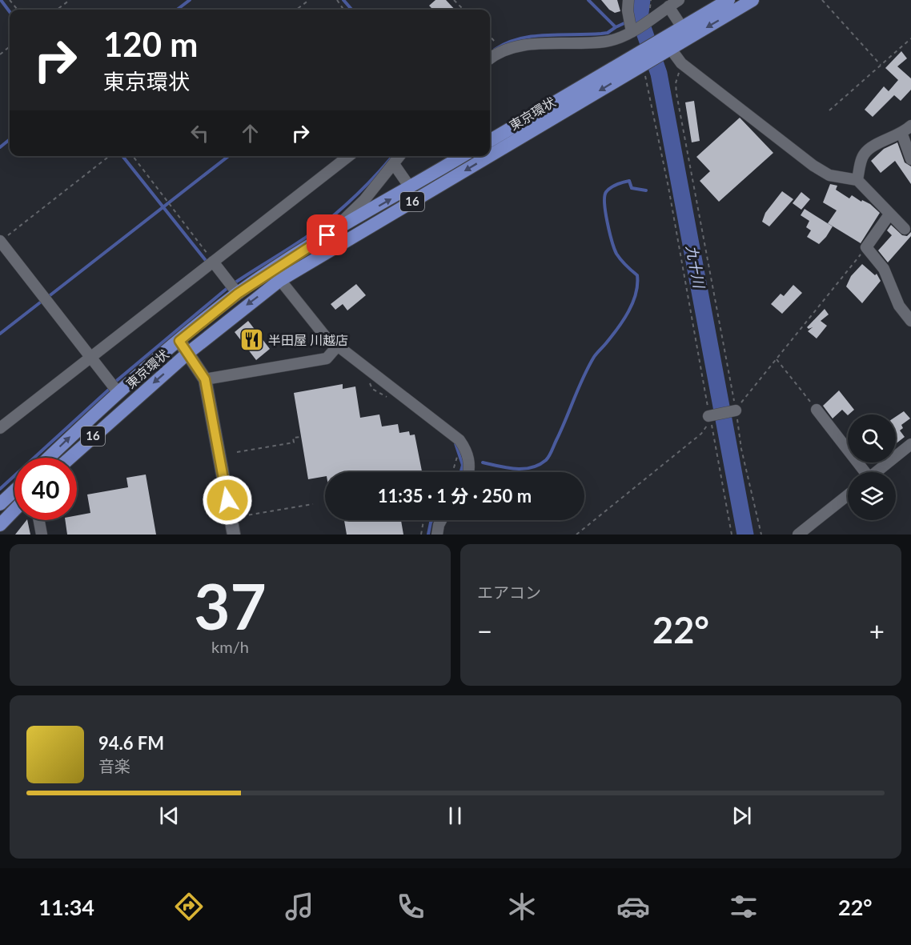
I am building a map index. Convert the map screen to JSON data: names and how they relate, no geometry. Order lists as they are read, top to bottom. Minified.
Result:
{"streets":{"highway":["東京環状","16"]},"water":["九十川"],"places":{"restaurant":["半田屋 川越店"]},"page":{"turn":["120 m","東京環状"],"limit":"40","trip":"11:35 · 1 分 · 250 m","tile":[["37","km/h"],"エアコン"],"heat":["−","22°","+"],"song":["94.6 FM","音楽"],"tabs":["11:34","22°"]}}
